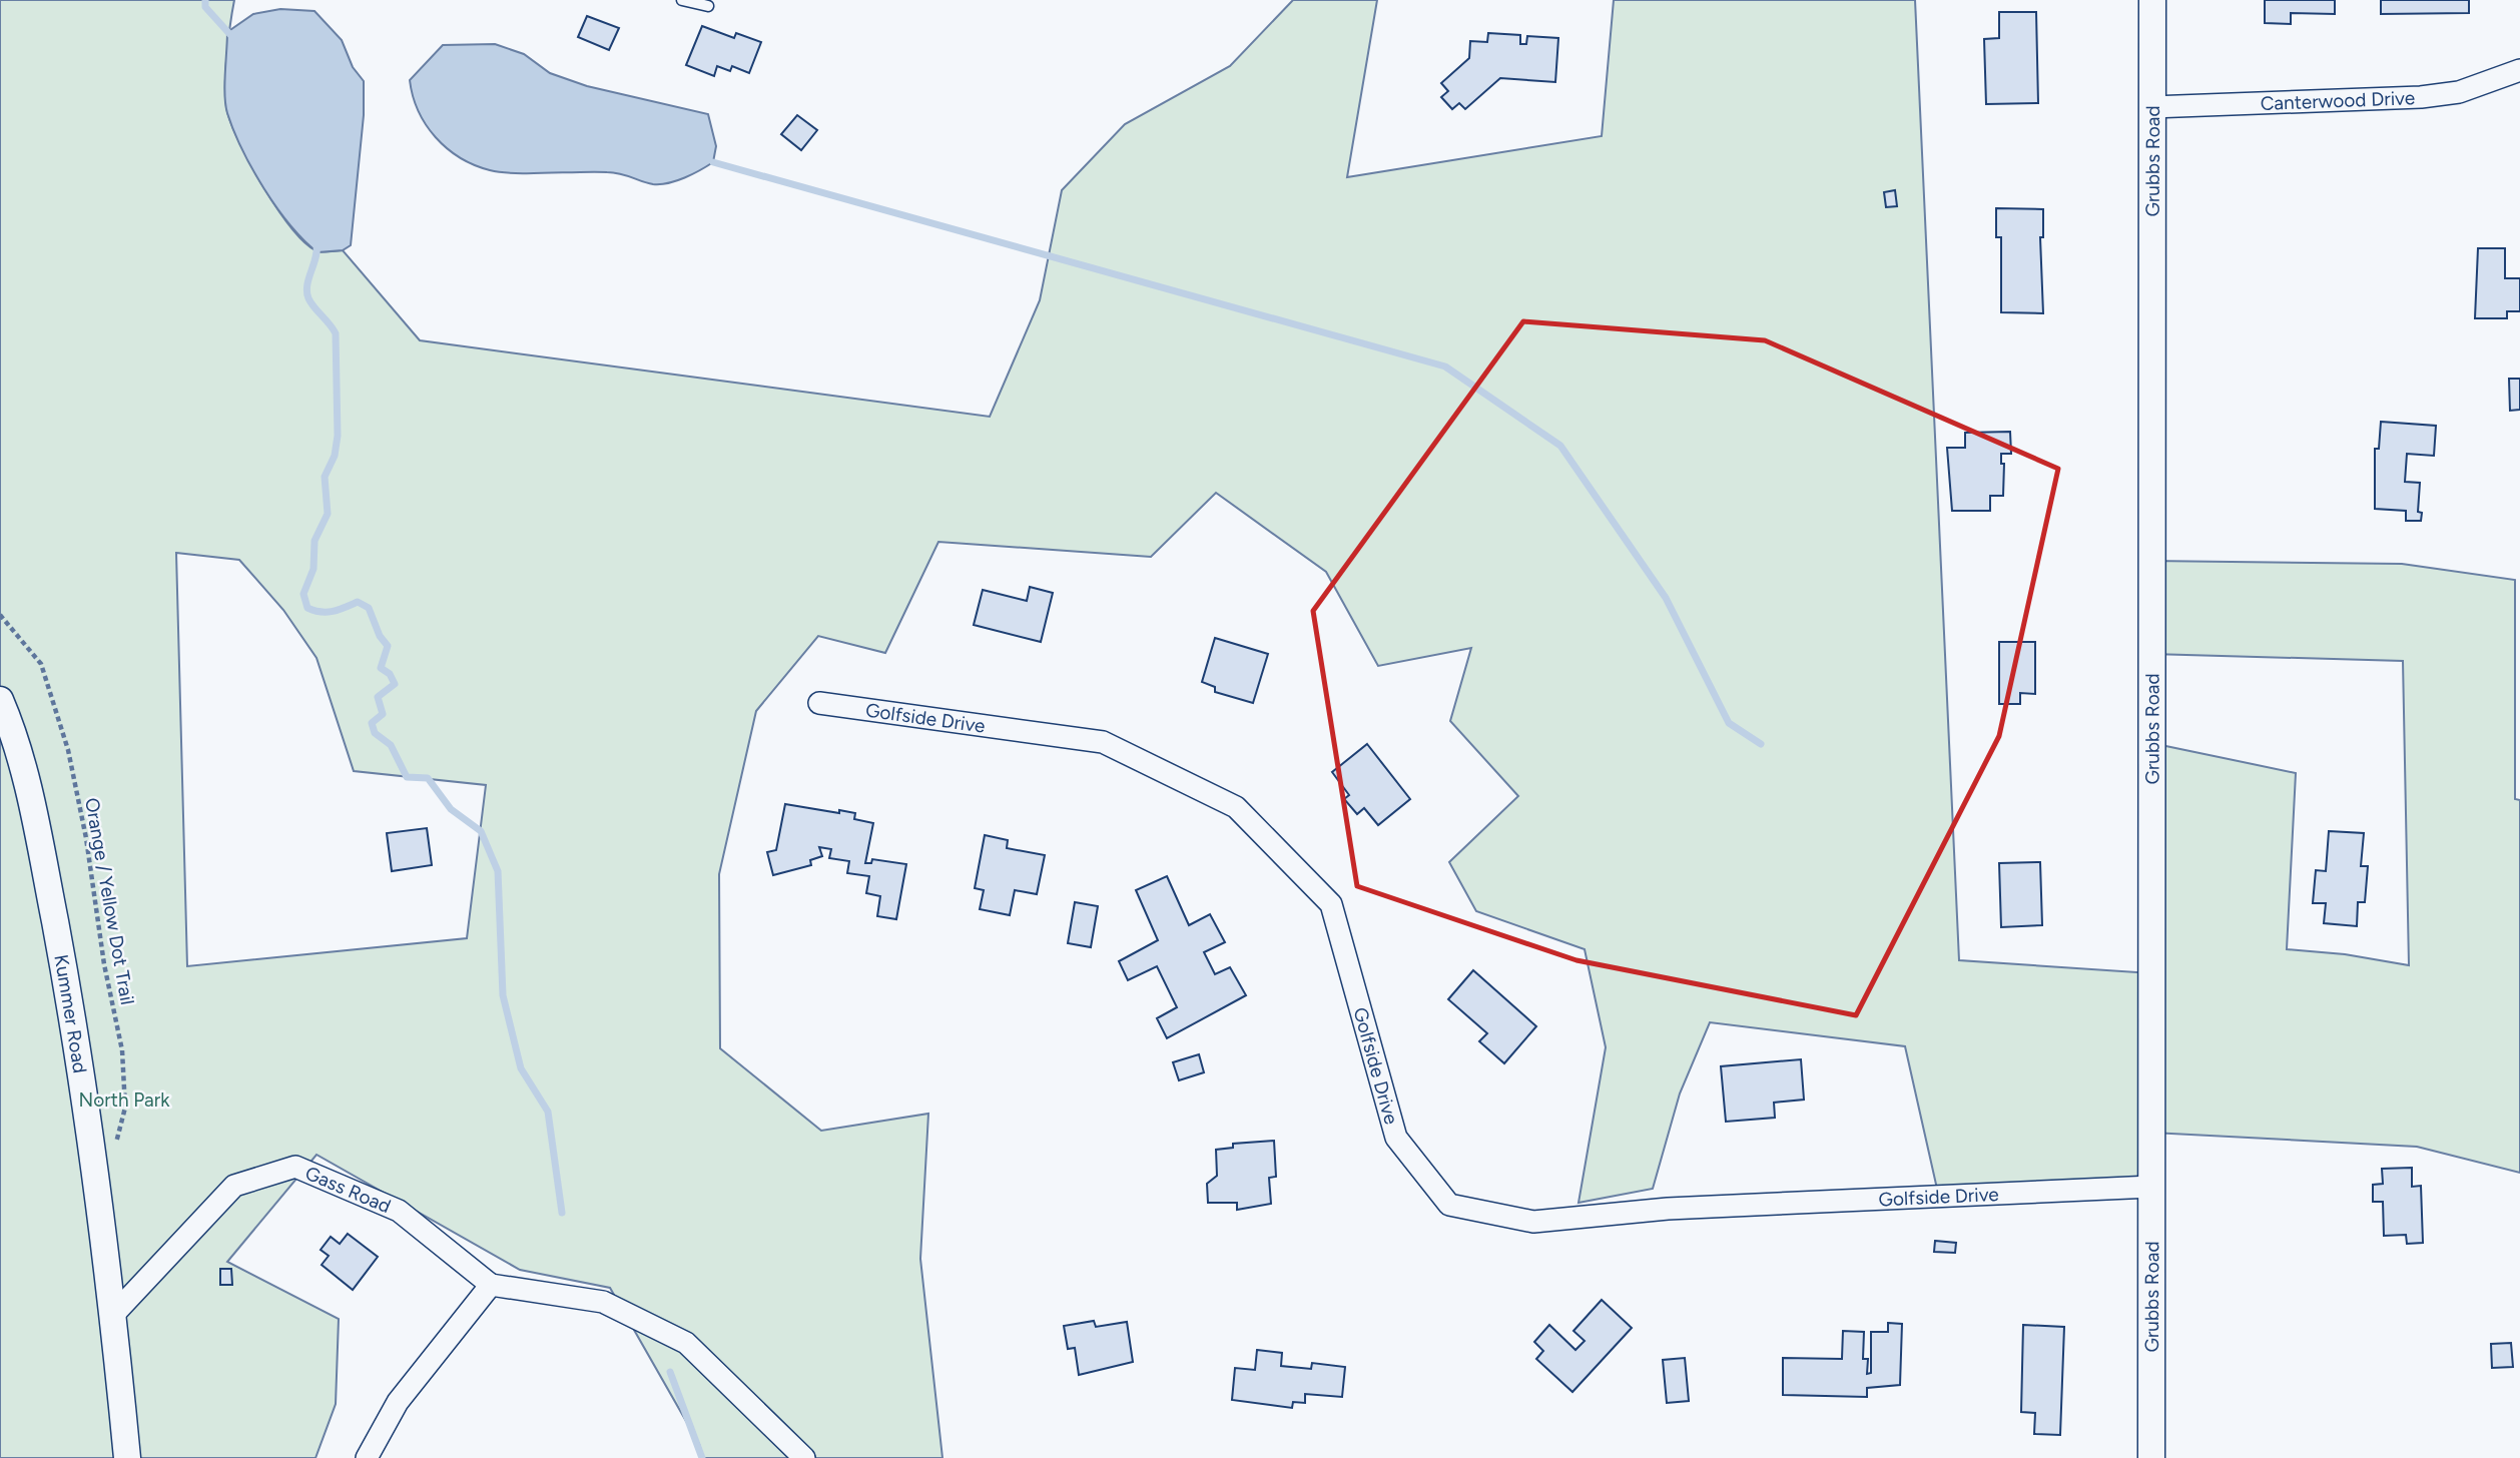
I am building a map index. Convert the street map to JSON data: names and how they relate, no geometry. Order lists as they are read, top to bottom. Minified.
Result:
{"streets":{"street":["Canterwood Drive","Grubbs Road","Golfside Drive","Kummer Road","Gass Road"],"path":["Orange / Yellow Dot Trail"]},"crossings":[["Canterwood Drive","Grubbs Road"],["Grubbs Road","Golfside Drive"],["Kummer Road","Gass Road"]],"parks":["North Park"]}
